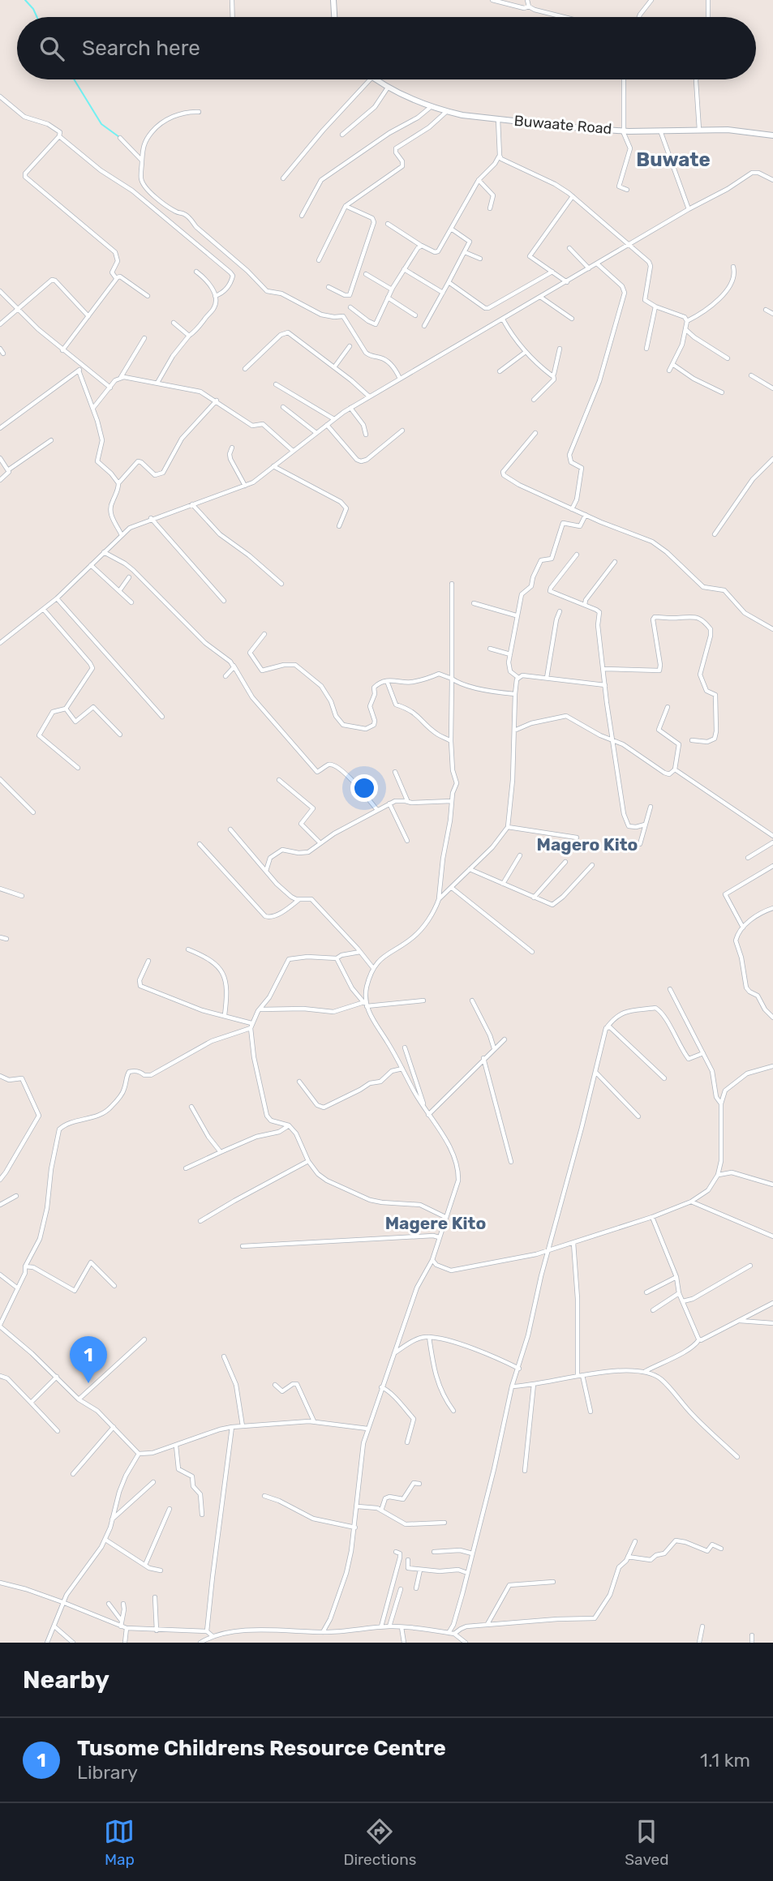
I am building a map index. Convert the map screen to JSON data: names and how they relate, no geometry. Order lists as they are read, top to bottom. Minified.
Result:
{"streets":{"street":["Buwaate Road"]},"districts":["Buwate","Magero Kito","Magere Kito"],"page":{"search":"Search here","pins":"1","heading":"Nearby","list":[{"mark":"1","name":"Tusome Childrens Resource Centre","note":"Library","value":"1.1 km"}],"nav":["Map","Directions","Saved"]}}
